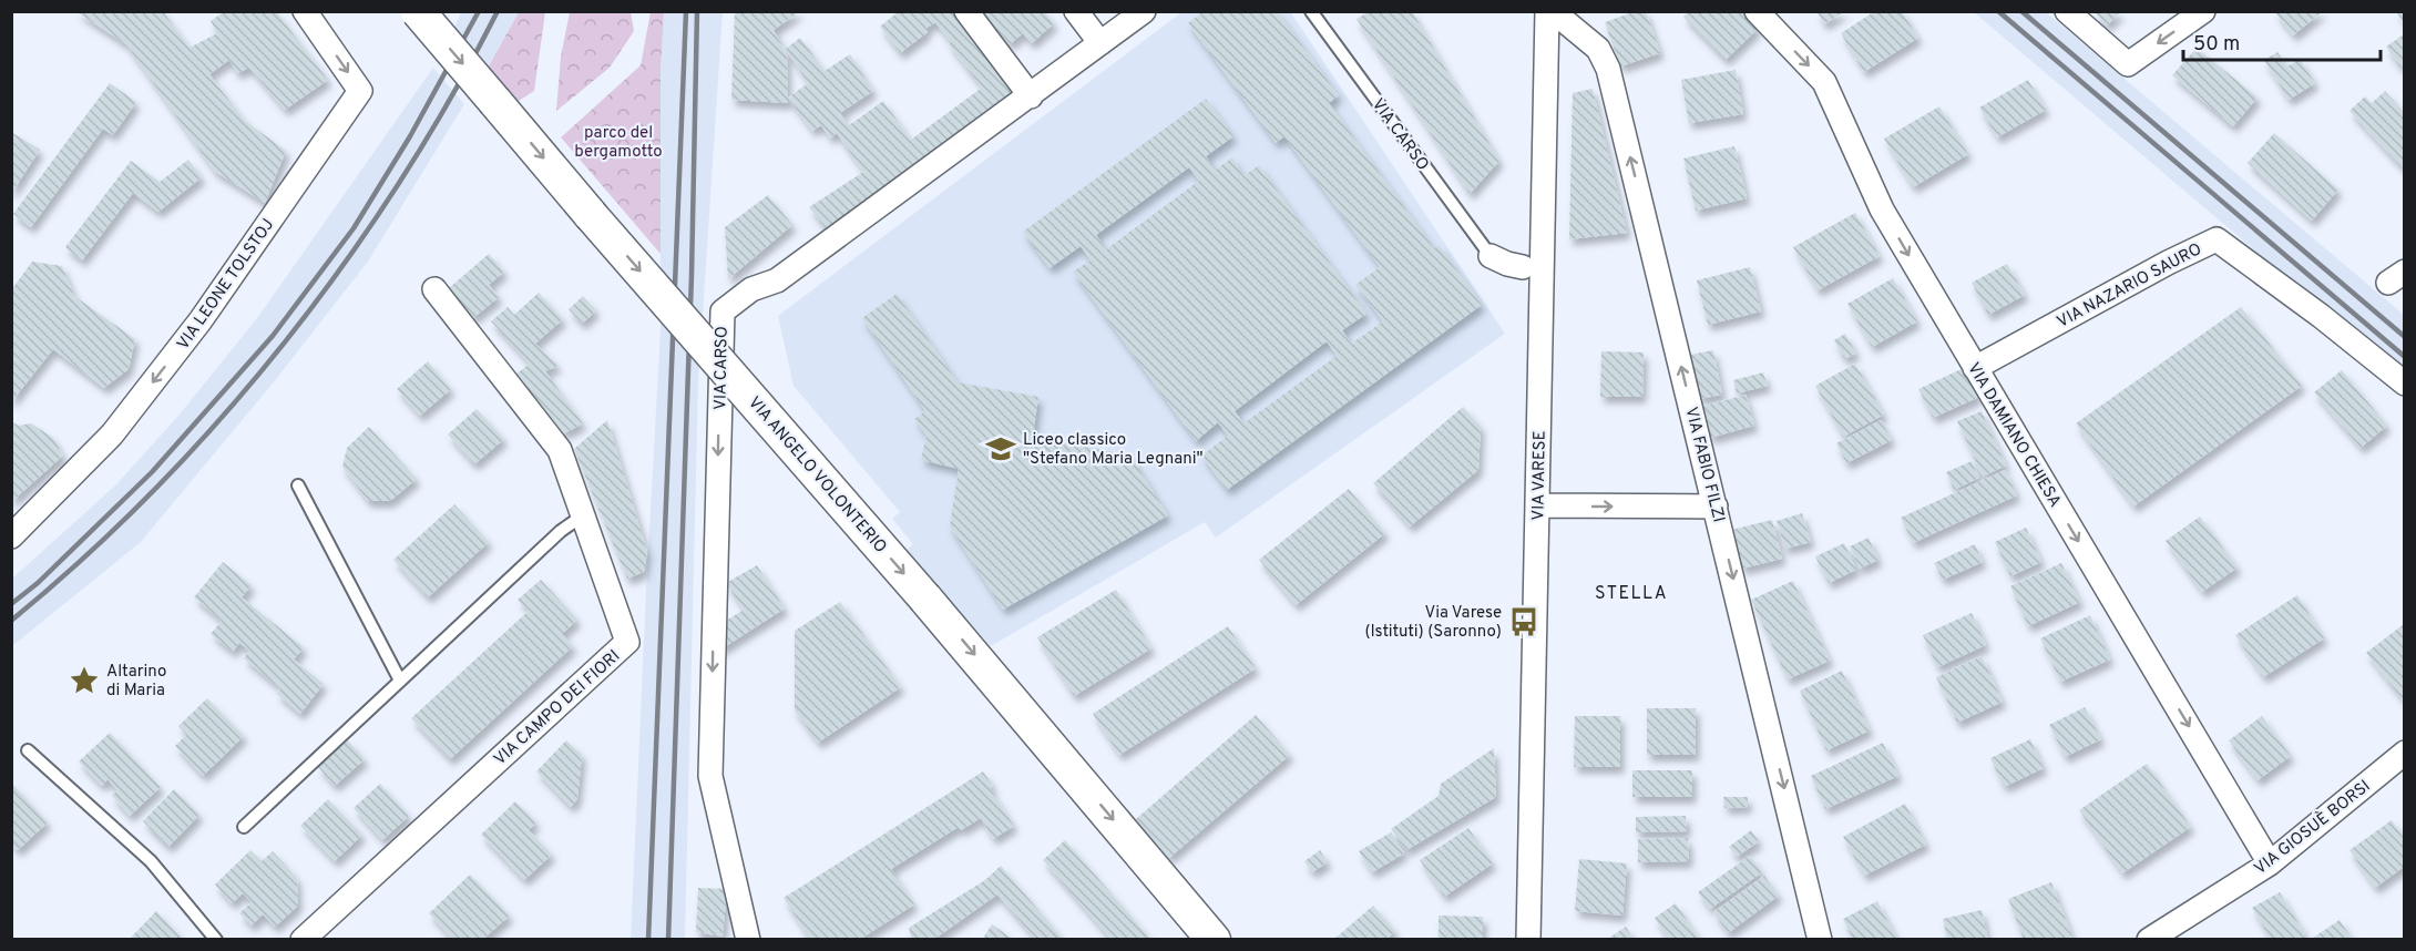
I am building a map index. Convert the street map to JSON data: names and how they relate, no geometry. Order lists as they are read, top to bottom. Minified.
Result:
{"streets":{"street":["VIA CARSO","VIA LEONE TOLSTOJ","VIA NAZARIO SAURO","VIA DAMIANO CHIESA","VIA FABIO FILZI","VIA ANGELO VOLONTERIO","VIA VARESE","VIA CAMPO DEI FIORI","VIA GIOSUÈ BORSI"]},"crossings":[["VIA NAZARIO SAURO","VIA DAMIANO CHIESA"],["VIA DAMIANO CHIESA","VIA GIOSUÈ BORSI"]],"one_way":["VIA CARSO","VIA LEONE TOLSTOJ","VIA DAMIANO CHIESA","VIA ANGELO VOLONTERIO"],"districts":["STELLA"],"parks":["parco del bergamotto"],"places":{"school or university":["Liceo classico \"Stefano Maria Legnani\""],"bus stop":["Via Varese (Istituti) (Saronno)"],"place":["Altarino di Maria"]},"scale_bar":"50 m"}
